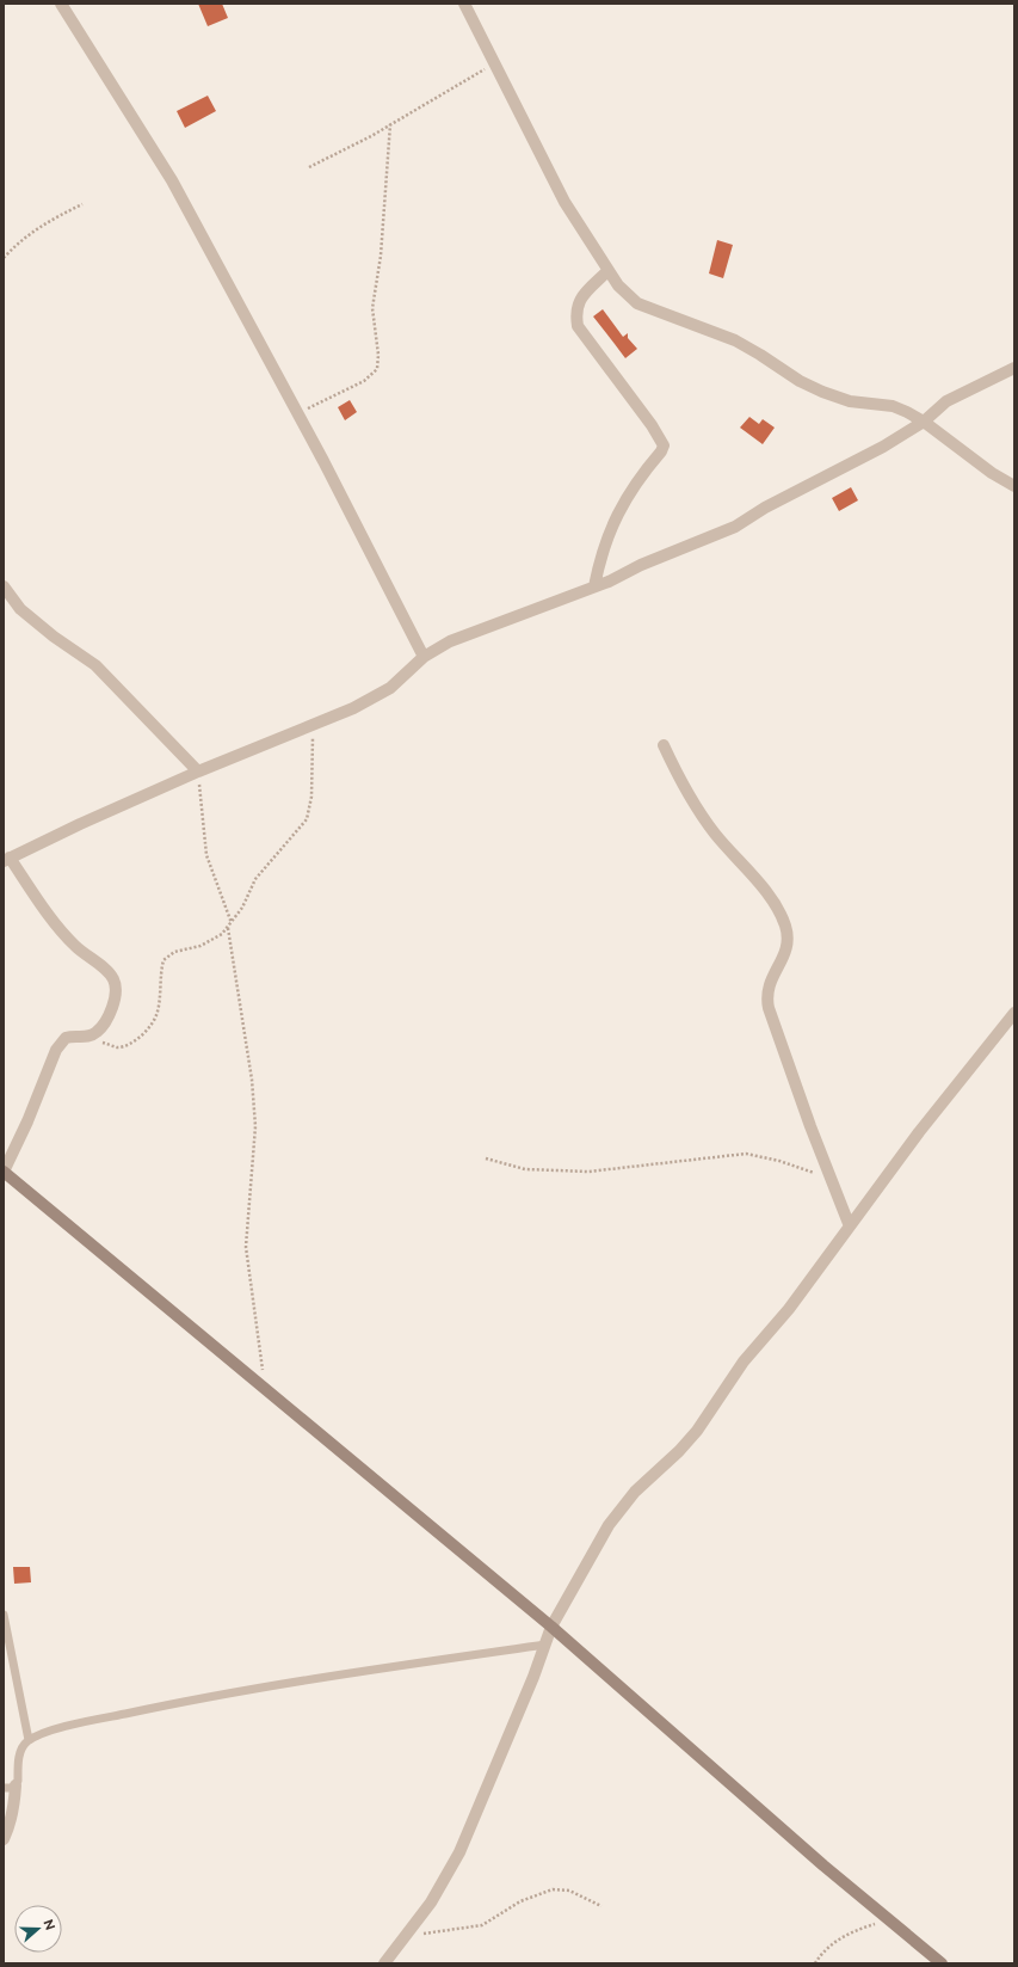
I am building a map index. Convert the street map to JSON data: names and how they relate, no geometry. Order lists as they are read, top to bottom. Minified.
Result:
{"north":"right"}
